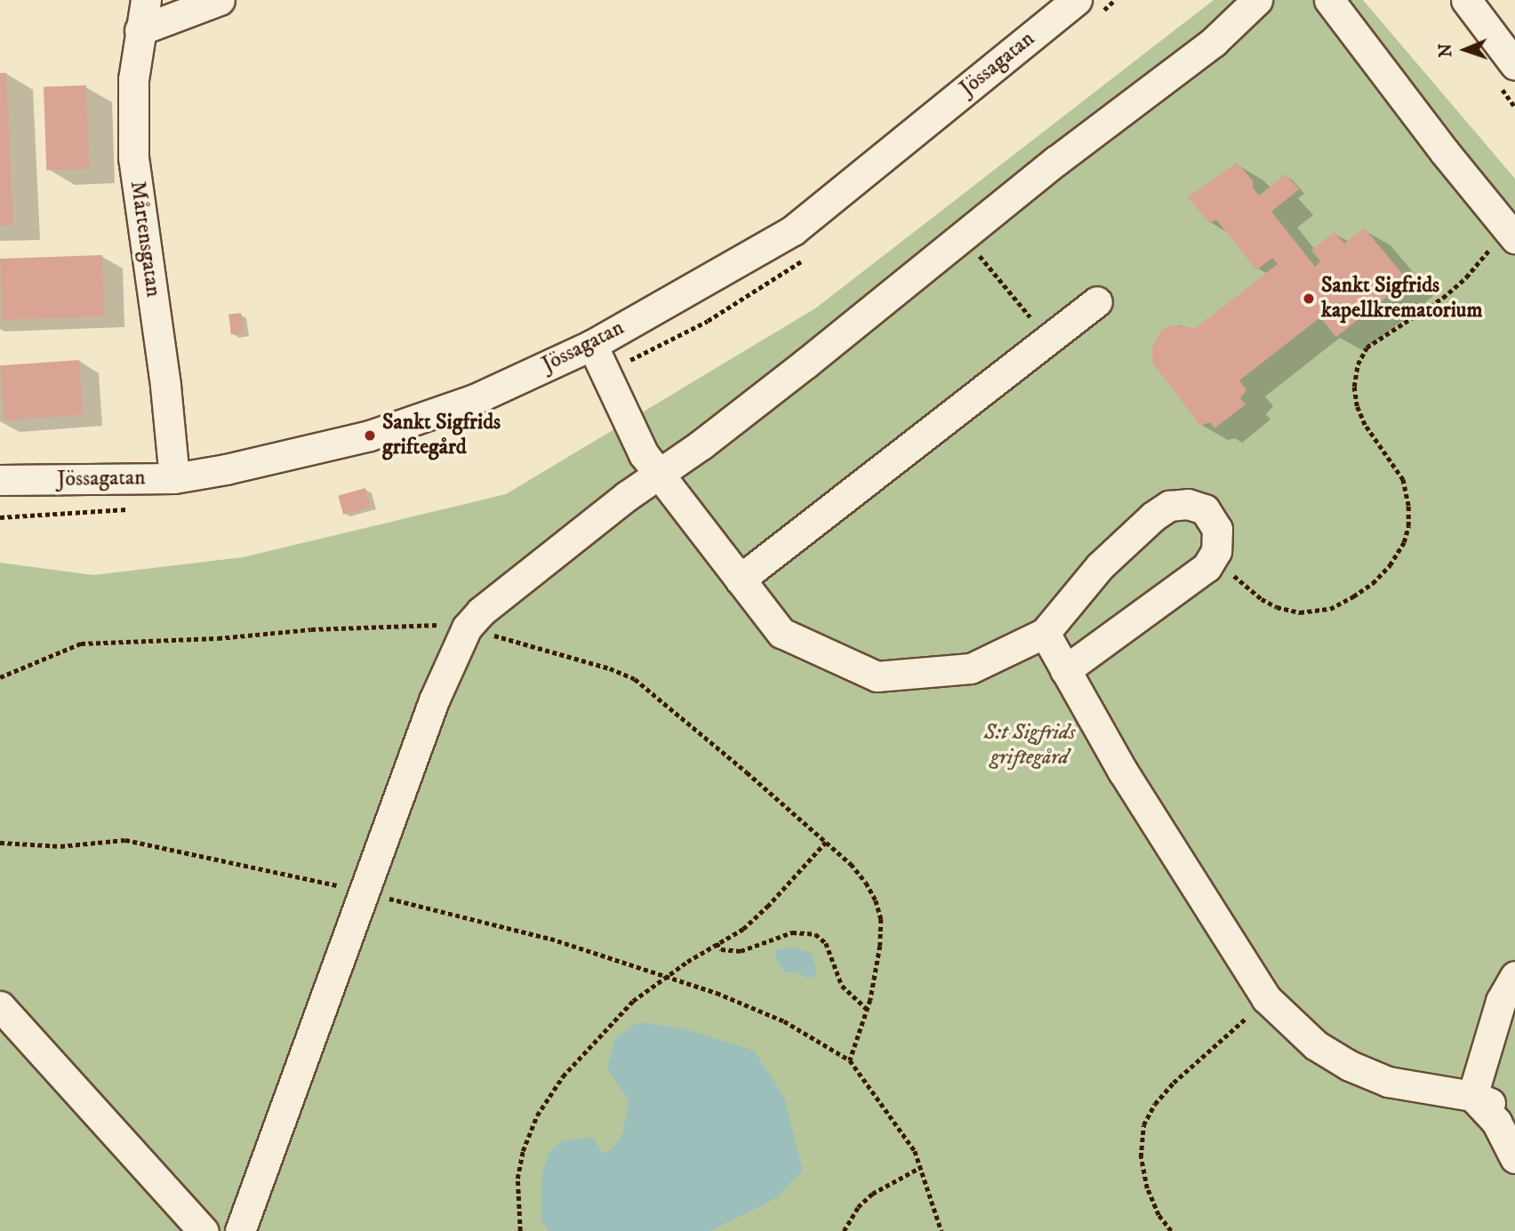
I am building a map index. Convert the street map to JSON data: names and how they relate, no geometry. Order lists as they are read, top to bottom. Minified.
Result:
{"streets":{"street":["Jössagatan","Mårtensgatan"]},"crossings":[["Jössagatan","Mårtensgatan"]],"parks":["S:t Sigfrids griftegård"],"places":["Sankt Sigfrids kapellkrematorium","Sankt Sigfrids griftegård"],"north":"left"}
